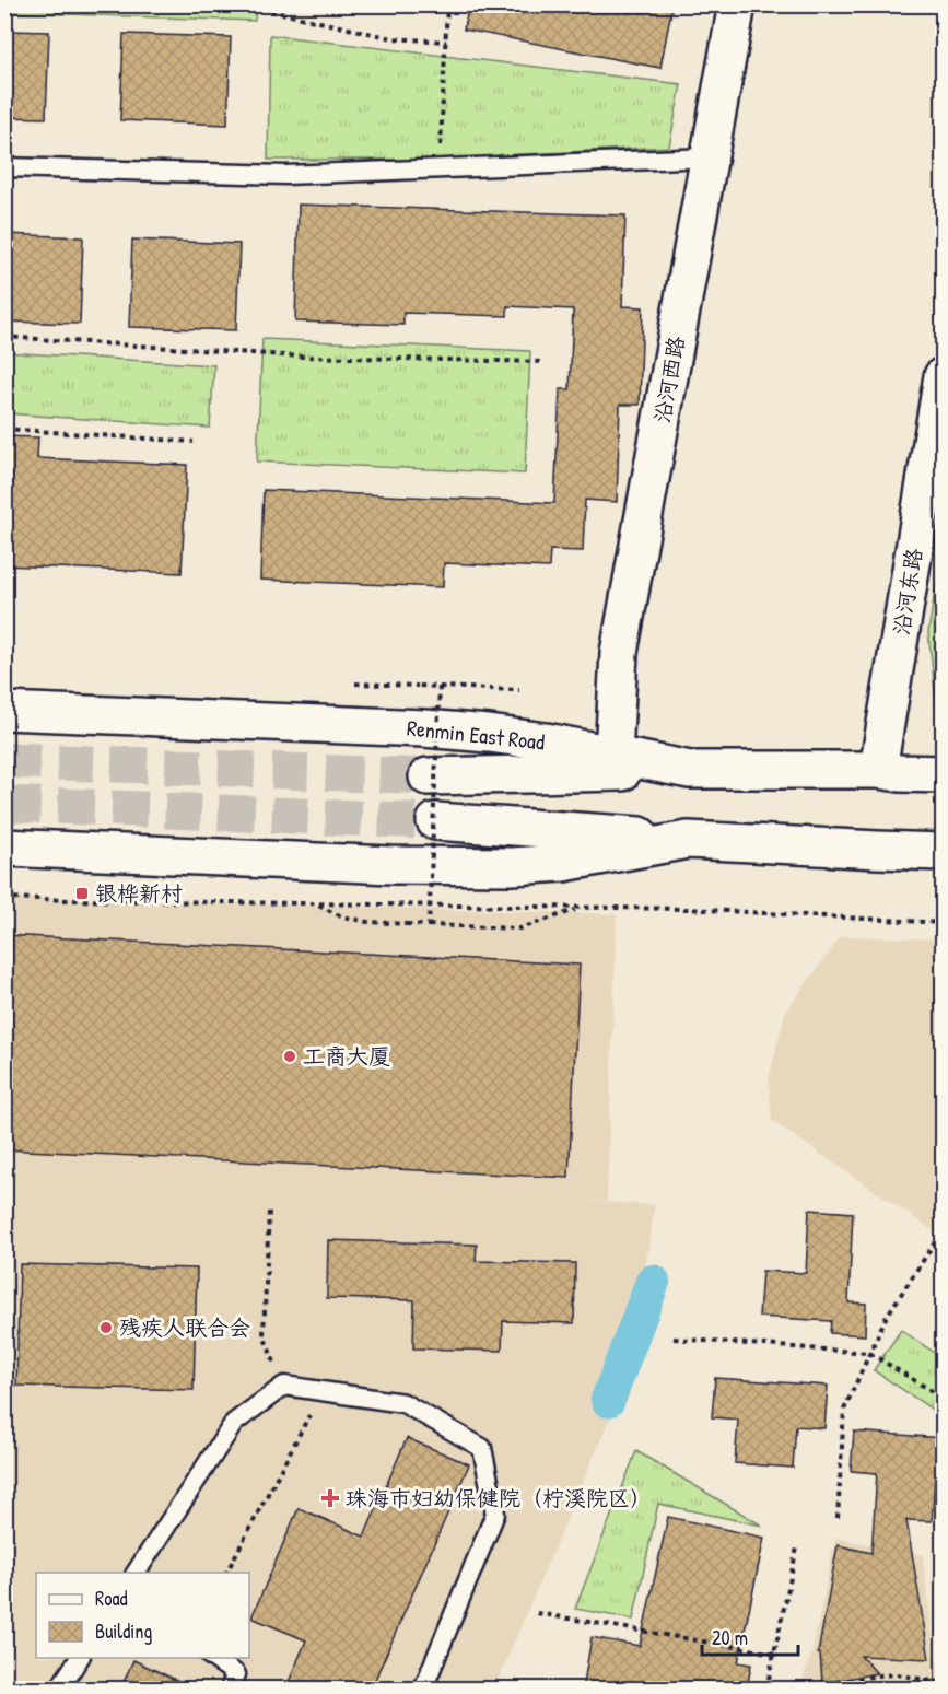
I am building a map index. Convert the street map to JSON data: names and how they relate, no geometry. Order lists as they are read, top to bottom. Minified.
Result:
{"streets":{"main road":["沿河西路","沿河东路","Renmin East Road"]},"crossings":[["沿河西路","Renmin East Road"],["沿河东路","Renmin East Road"]],"places":{"transit":["银桦新村"],"other":["工商大厦","残疾人联合会"],"health":["珠海市妇幼保健院（柠溪院区）"]},"legend":["Road","Building"],"scale_bar":"20 m"}
